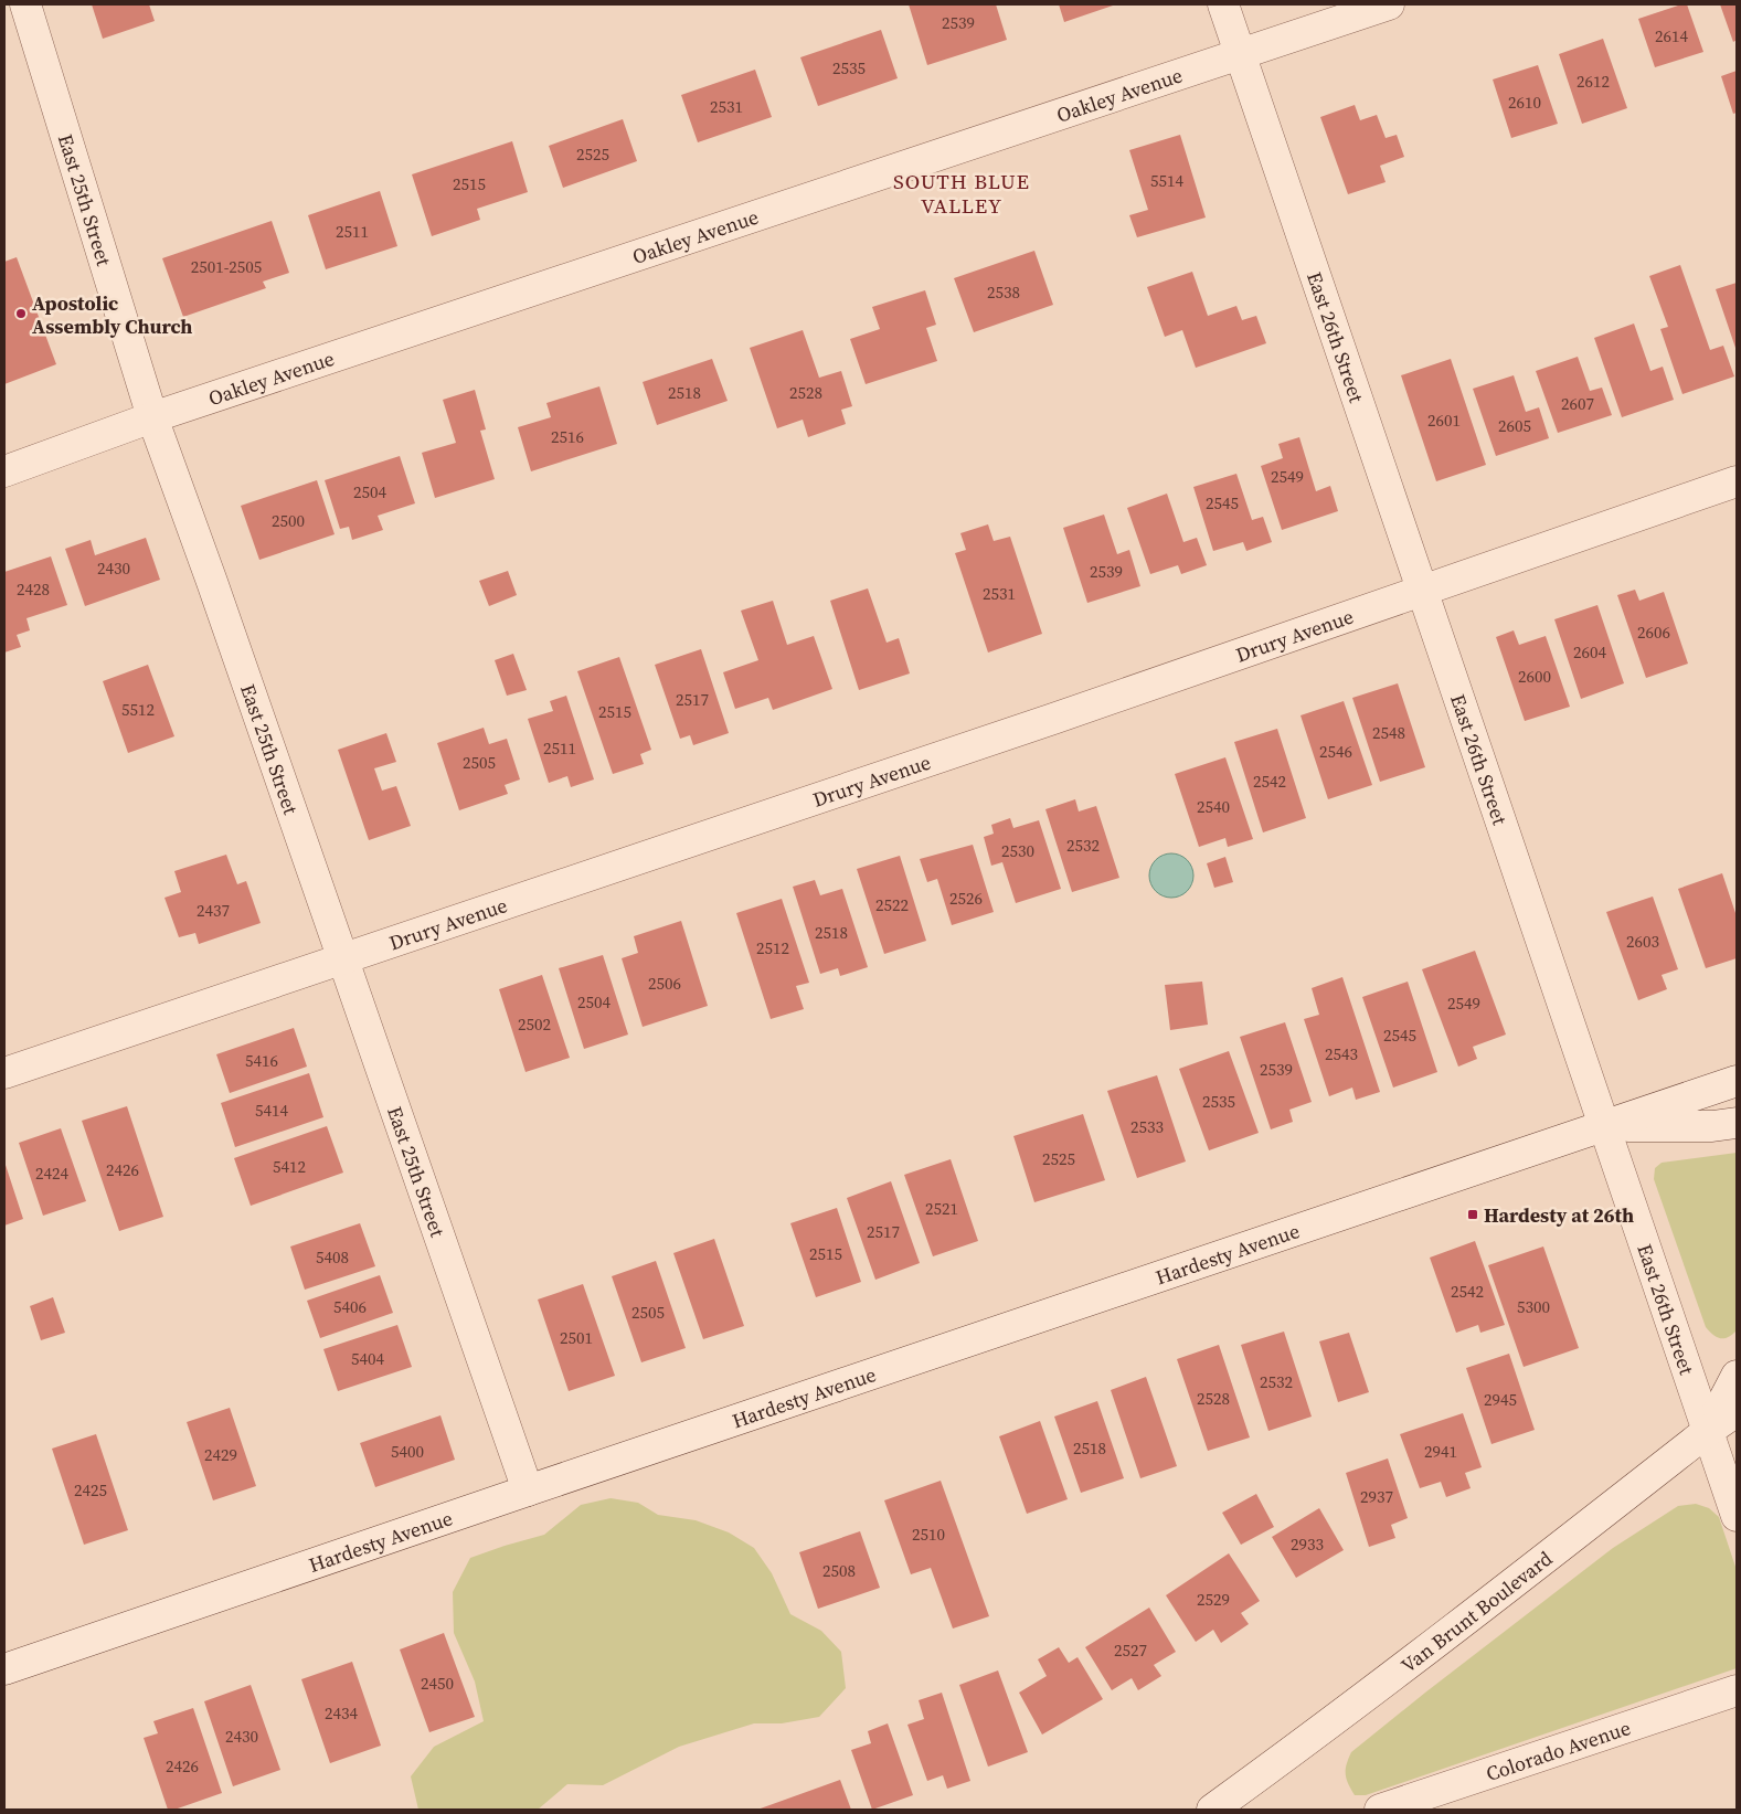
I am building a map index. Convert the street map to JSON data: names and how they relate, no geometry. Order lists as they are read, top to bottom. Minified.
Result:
{"streets":{"street":["Oakley Avenue","East 25th Street","East 26th Street","Drury Avenue","Hardesty Avenue","Van Brunt Boulevard","Colorado Avenue"]},"crossings":[["Oakley Avenue","East 25th Street"],["Oakley Avenue","East 26th Street"],["East 25th Street","Drury Avenue"],["East 25th Street","Hardesty Avenue"],["East 26th Street","Drury Avenue"],["East 26th Street","Hardesty Avenue"],["East 26th Street","Van Brunt Boulevard"]],"districts":["SOUTH BLUE VALLEY"],"places":{"other":["Apostolic Assembly Church"],"transit":["Hardesty at 26th"]},"house_numbers":["2539","2614","2535","2612","2610","2531","2525","5514","2515","2511","2501-2505","2538","2518","2528","2607","2601","2605","2516","2549","2504","2545","2500","2430","2539","2428","2531","2606","2604","2600","2517","5512","2515","2548","2511","2546","2505","2542","2540","2532","2530","2526","2522","2437","2518","2603","2512","2506","2504","2549","2502","2545","2543","5416","2539","2535","5414","2533","2525","5412","2426","2424","2521","2517","2515","5408","2542","5406","5300","2505","2501","5404","2532","2528","2945","2518","5400","2941","2429","2425","2937","2510","2933","2508","2529","2527","2450","2434","2430","2426"]}
